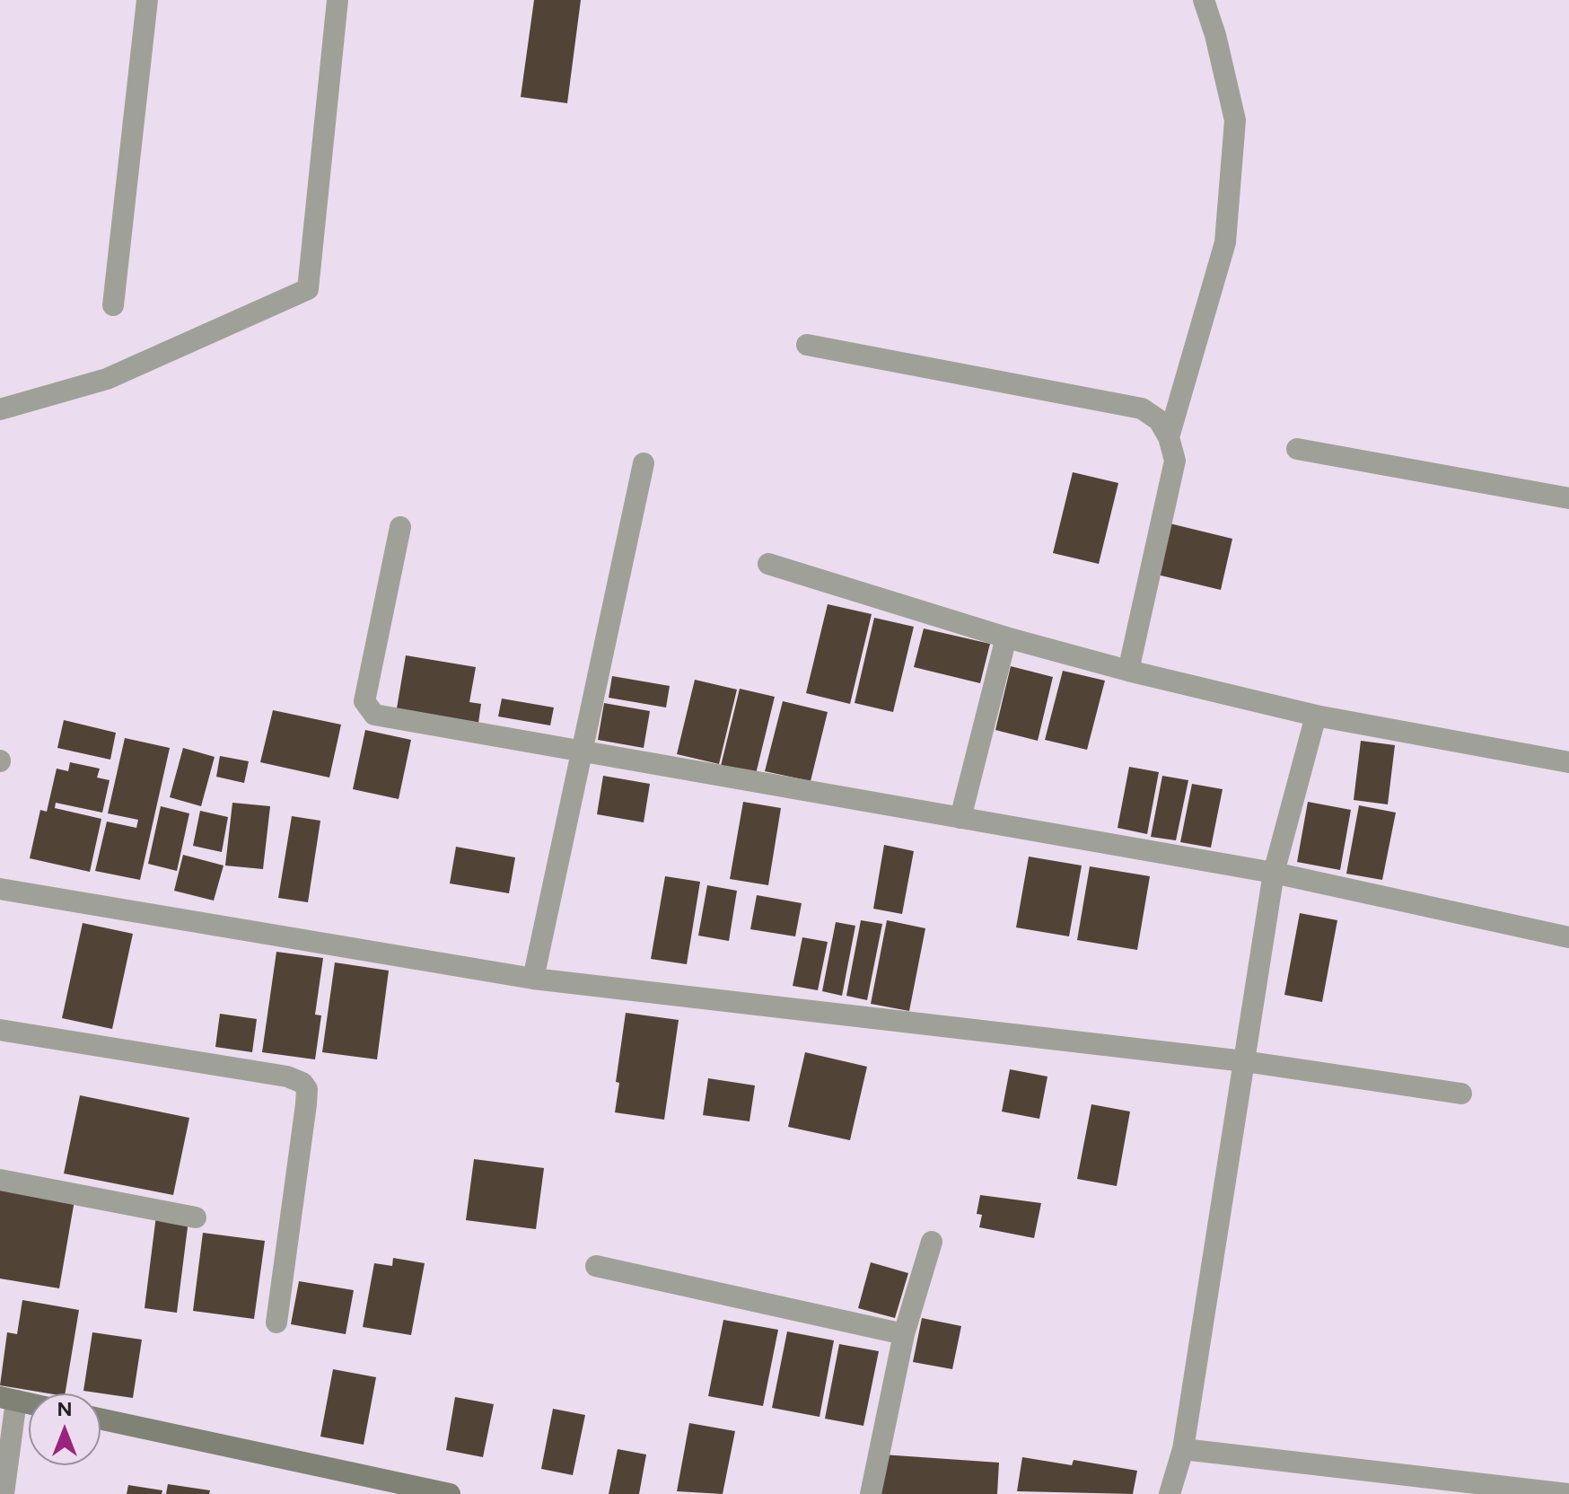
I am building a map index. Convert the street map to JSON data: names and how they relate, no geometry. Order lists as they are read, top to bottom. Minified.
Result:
{"north":"top"}
